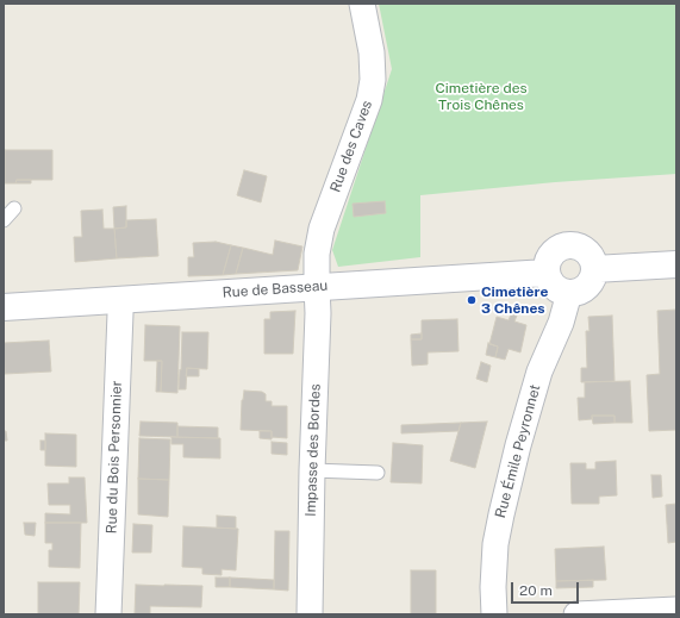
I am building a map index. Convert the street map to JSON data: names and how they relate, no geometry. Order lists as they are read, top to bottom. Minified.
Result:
{"streets":{"street":["Rue des Caves","Rue de Basseau","Impasse des Bordes","Rue Émile Peyronnet","Rue du Bois Personnier"]},"crossings":[["Rue des Caves","Rue de Basseau"],["Rue des Caves","Impasse des Bordes"],["Rue de Basseau","Impasse des Bordes"],["Rue de Basseau","Rue Émile Peyronnet"],["Rue de Basseau","Rue du Bois Personnier"]],"parks":["Cimetière des Trois Chênes"],"places":["Cimetière 3 Chênes"],"scale_bar":"20 m"}
